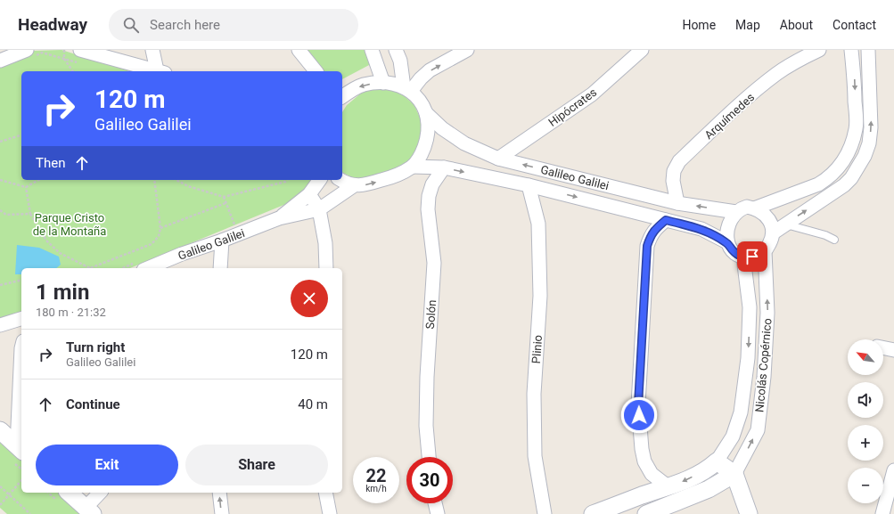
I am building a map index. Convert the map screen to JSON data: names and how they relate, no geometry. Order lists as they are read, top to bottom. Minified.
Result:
{"streets":{"street":["Hipócrates","Arquímedes","Galileo Galilei","Solón","Plinio","Nicolás Copérnico"]},"crossings":[["Hipócrates","Galileo Galilei"],["Arquímedes","Galileo Galilei"],["Galileo Galilei","Solón"],["Galileo Galilei","Plinio"],["Galileo Galilei","Nicolás Copérnico"]],"parks":["Parque Cristo de la Montaña"],"north":"top left","page":{"header":"Headway","search":"Search here","nav":["Home","Map","About","Contact"],"turn":["120 m","Galileo Galilei"],"then":"Then","heading":["1 min","180 m · 21:32"],"list":[{"name":"Turn right","note":"Galileo Galilei","value":"120 m"},{"name":"Continue","value":"40 m"}],"map_buttons":["+","−"],"buttons":["Exit","Share"],"speed":"22 km/h","limit":"30"}}
